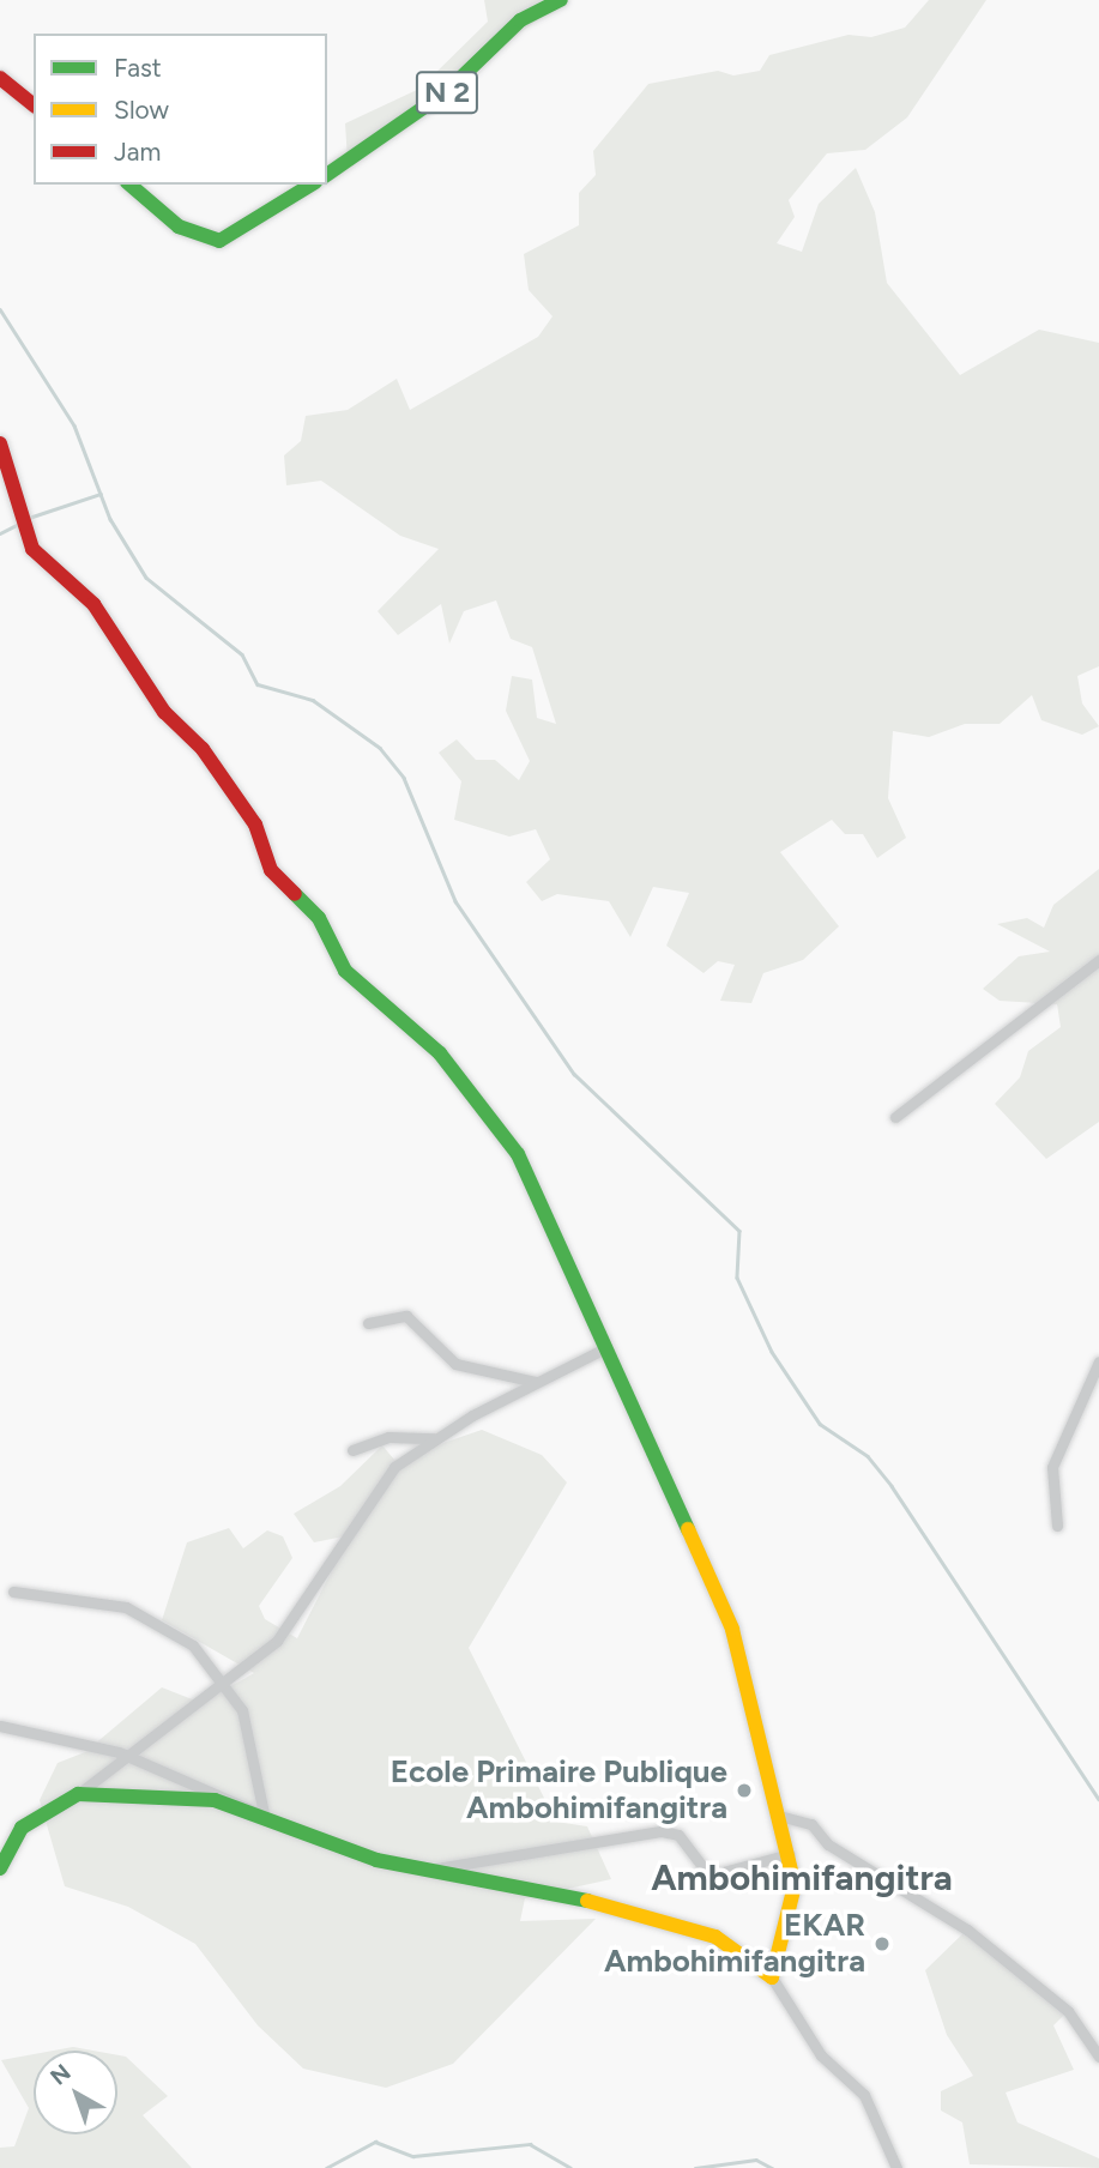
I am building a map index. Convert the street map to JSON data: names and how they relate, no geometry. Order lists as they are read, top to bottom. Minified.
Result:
{"streets":{"street":["N 2"]},"districts":["Ambohimifangitra"],"places":["Ecole Primaire Publique Ambohimifangitra","EKAR Ambohimifangitra"],"legend":["Fast","Slow","Jam"],"north":"top left"}
